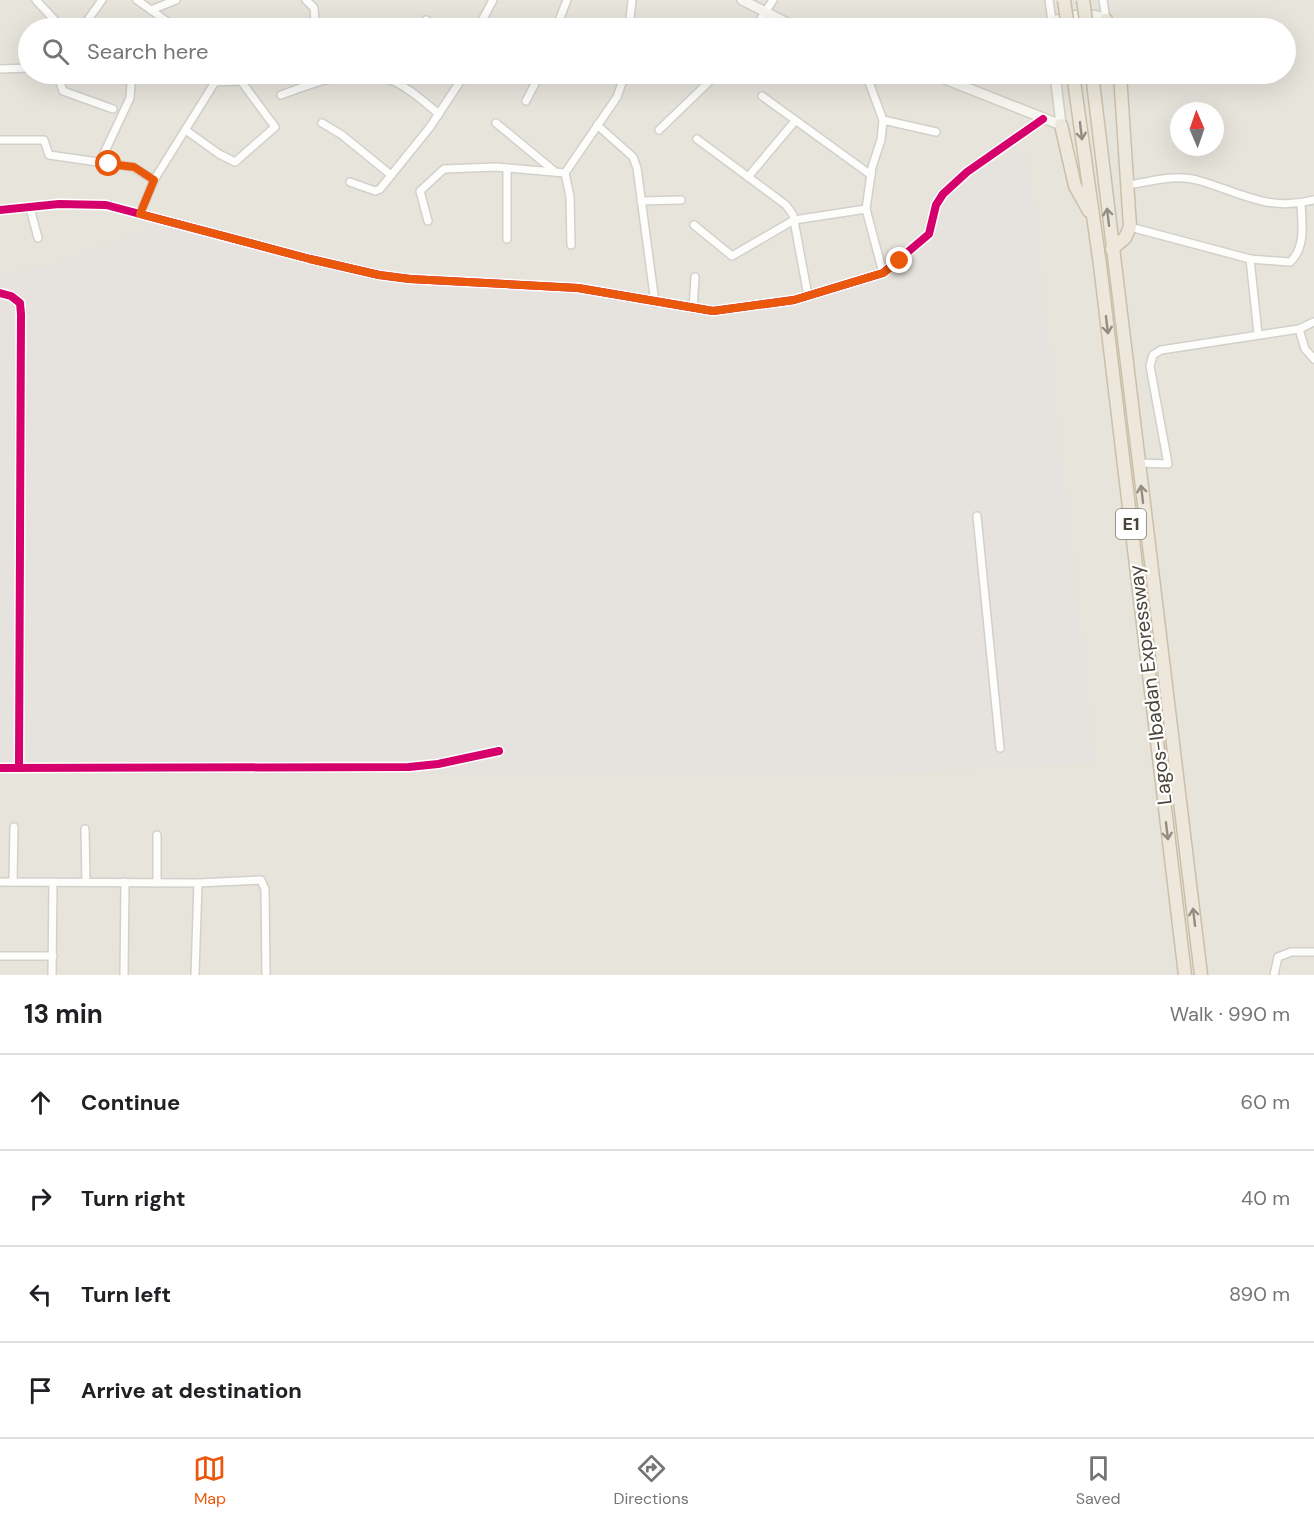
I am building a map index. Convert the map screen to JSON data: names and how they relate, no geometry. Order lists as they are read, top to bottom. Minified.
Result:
{"streets":{"highway":["E1","Lagos-Ibadan Expressway"]},"north":"top","page":{"search":"Search here","heading":["13 min","Walk · 990 m"],"list":[["Continue","60 m"],["Turn right","40 m"],["Turn left","890 m"],"Arrive at destination"],"nav":["Map","Directions","Saved"]}}
